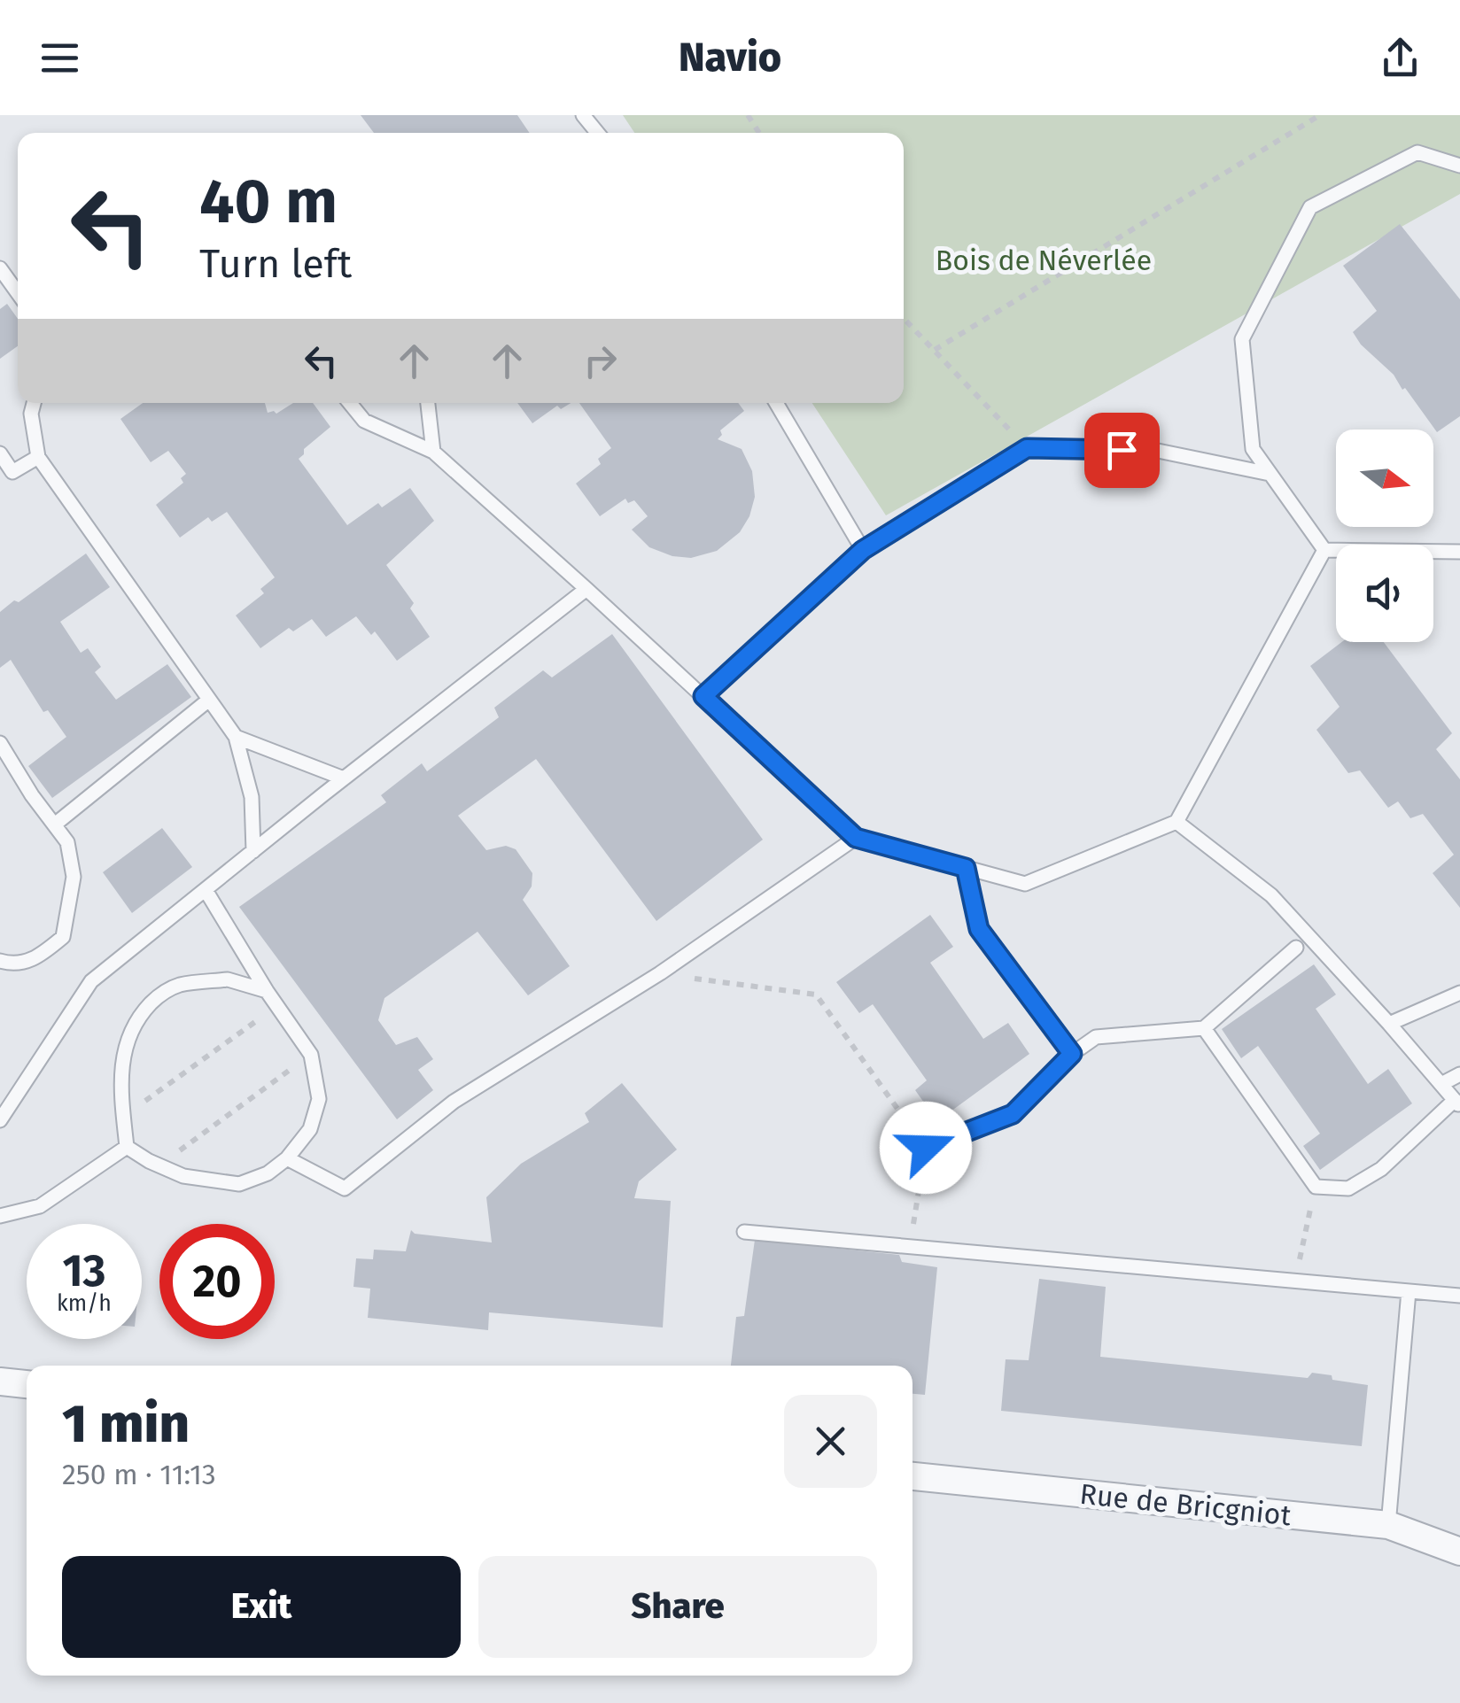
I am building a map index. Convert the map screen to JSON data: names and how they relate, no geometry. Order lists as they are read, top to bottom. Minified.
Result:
{"streets":{"street":["Rue de Bricgniot"]},"parks":["Bois de Néverlée"],"north":"right","page":{"header":"Navio","turn":["40 m","Turn left"],"speed":"13 km/h","limit":"20","heading":["1 min","250 m · 11:13"],"buttons":["Exit","Share"]}}
